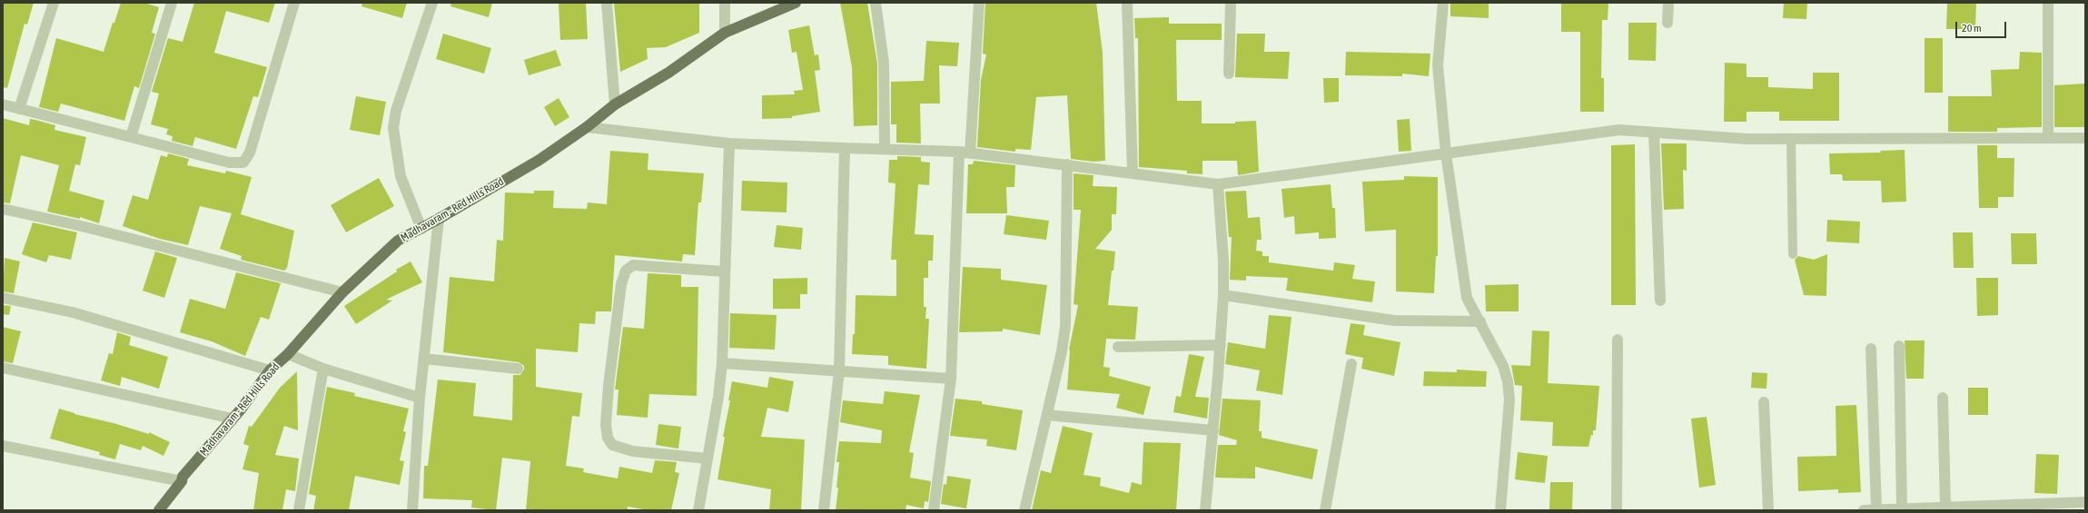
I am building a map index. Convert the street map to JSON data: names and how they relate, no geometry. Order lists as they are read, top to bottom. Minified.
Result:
{"streets":{"main road":["Madhavaram - Red Hills Road"]},"scale_bar":"20 m"}
